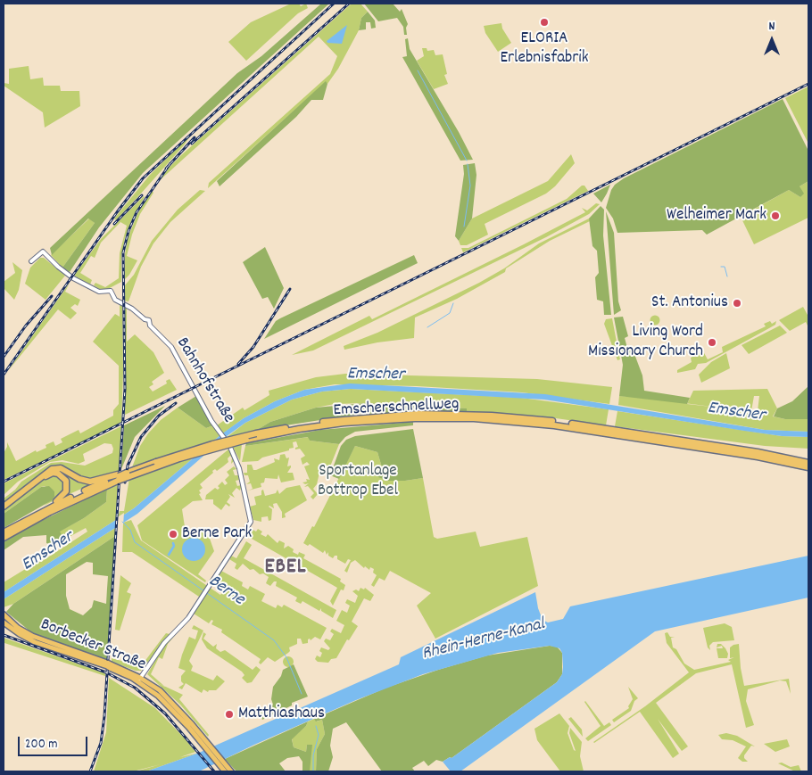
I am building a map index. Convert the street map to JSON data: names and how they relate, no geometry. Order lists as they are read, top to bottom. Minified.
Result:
{"streets":{"highway":["Emscherschnellweg"],"main road":["Borbecker Straße"],"street":["Bahnhofstraße"]},"crossings":[["Bahnhofstraße","Borbecker Straße"]],"districts":["EBEL"],"water":["Emscher","Berne","Rhein-Herne-Kanal"],"parks":["Sportanlage Bottrop Ebel"],"places":["ELORIA Erlebnisfabrik","Welheimer Mark","St. Antonius","Living Word Missionary Church","Berne Park","Matthiashaus"],"scale_bar":"200 m","north":"top"}
